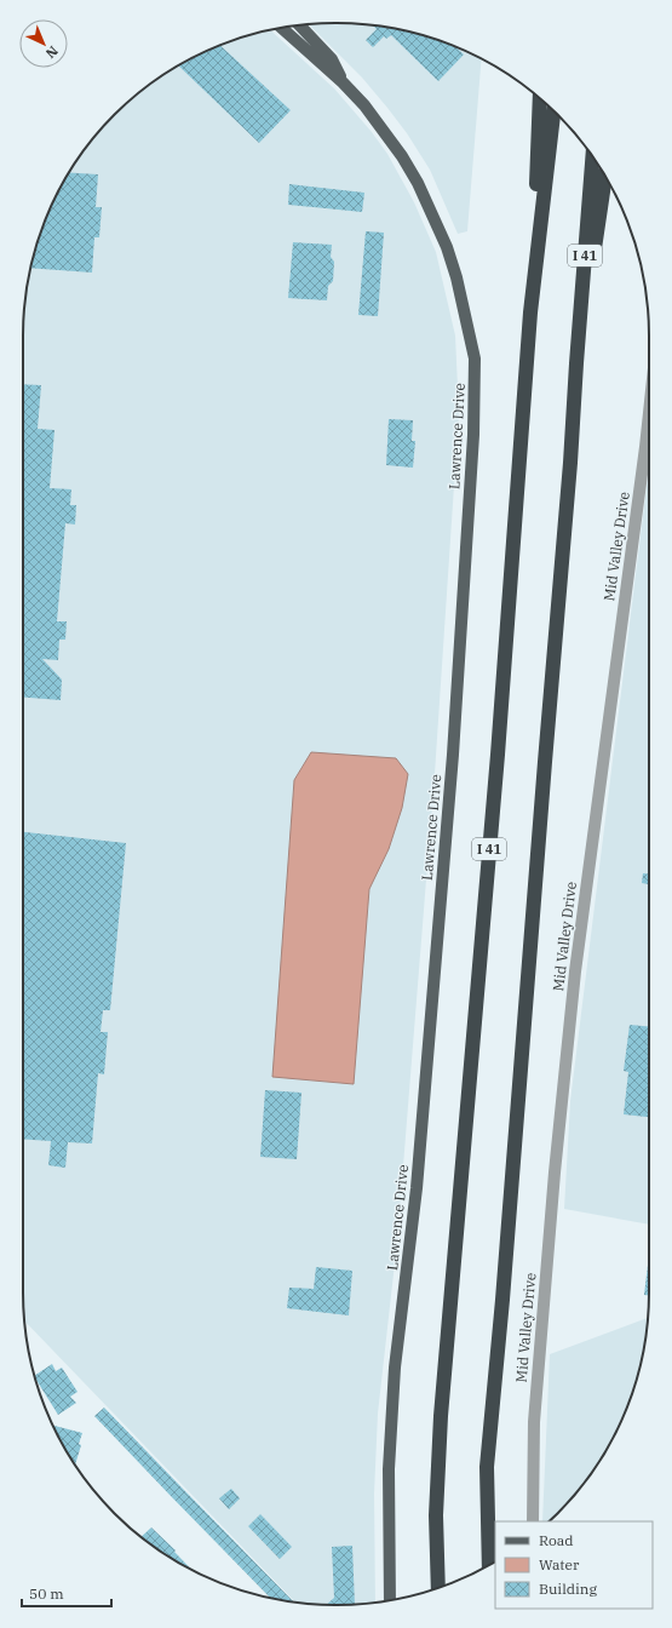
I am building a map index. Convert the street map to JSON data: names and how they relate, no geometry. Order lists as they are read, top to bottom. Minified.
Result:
{"streets":{"highway":["I 41"],"main road":["Lawrence Drive"],"street":["Mid Valley Drive"]},"legend":["Road","Water","Building"],"scale_bar":"50 m","north":"bottom right"}
